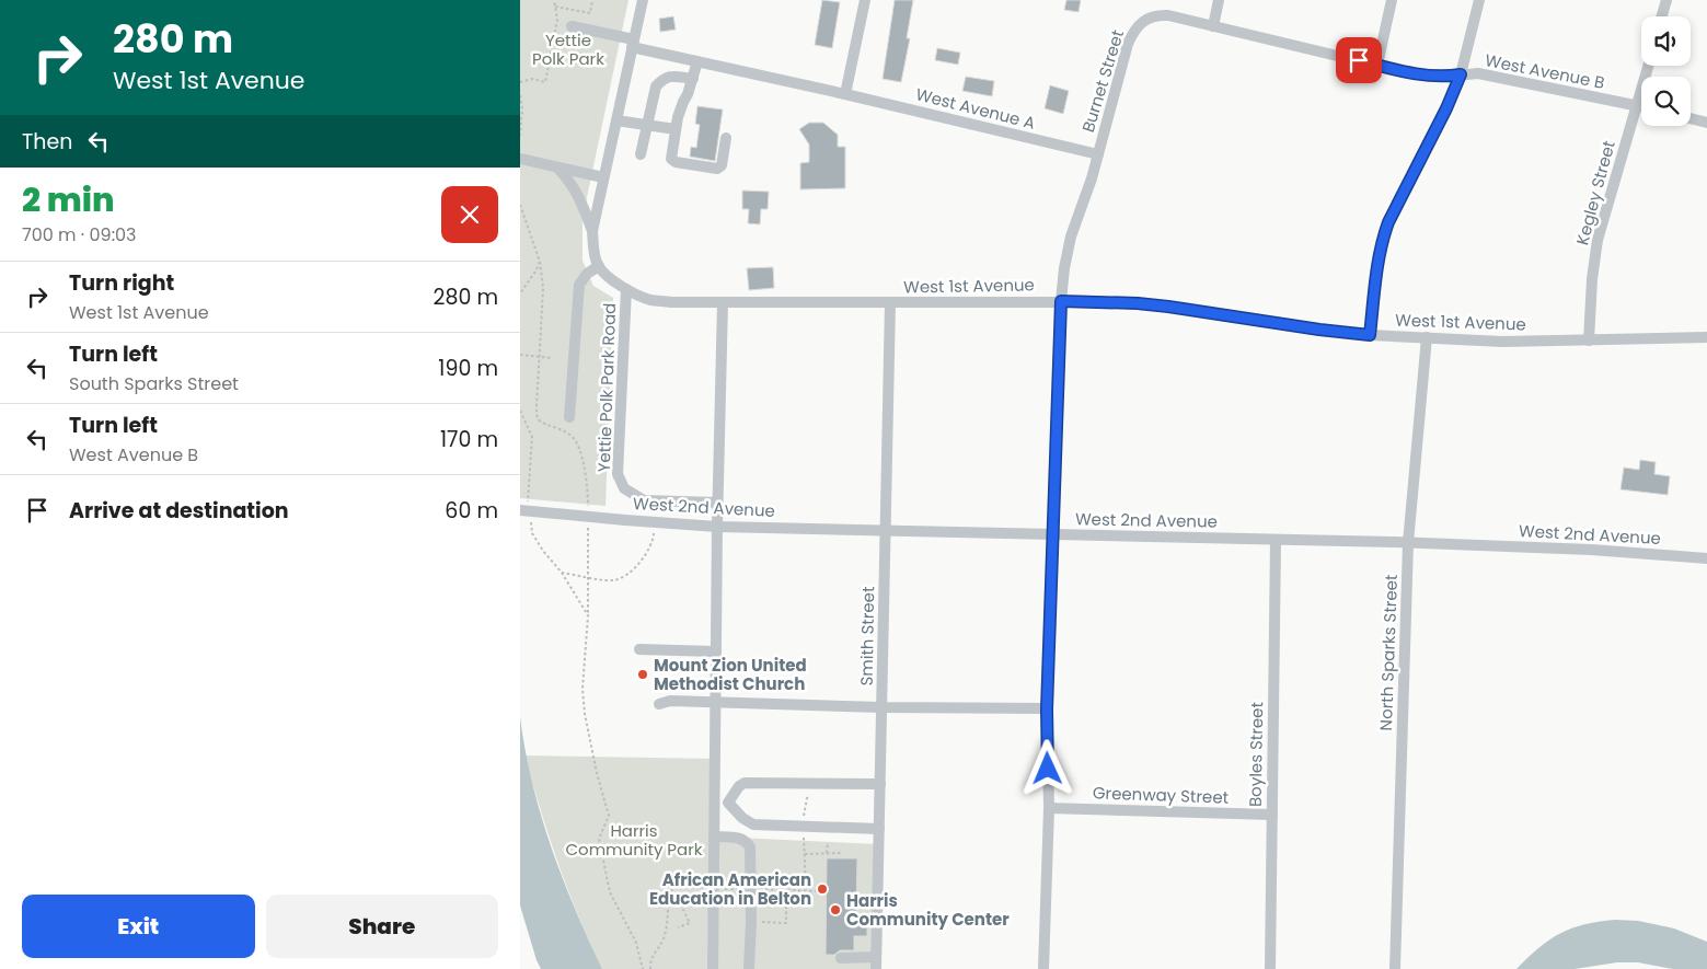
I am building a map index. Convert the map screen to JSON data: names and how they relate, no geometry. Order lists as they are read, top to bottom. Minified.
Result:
{"streets":{"street":["West Avenue B","Burnet Street","West Avenue A","Kegley Street","West 1st Avenue","Yettie Polk Park Road","West 2nd Avenue","Smith Street","North Sparks Street","Boyles Street","Greenway Street"]},"crossings":[["West Avenue B","Burnet Street"],["West Avenue B","Kegley Street"],["Burnet Street","West Avenue A"],["Burnet Street","West 1st Avenue"],["Burnet Street","West 2nd Avenue"],["Burnet Street","Greenway Street"],["Kegley Street","West 1st Avenue"],["West 1st Avenue","Yettie Polk Park Road"],["West 1st Avenue","Smith Street"],["West 1st Avenue","North Sparks Street"],["West 2nd Avenue","Smith Street"],["West 2nd Avenue","North Sparks Street"],["West 2nd Avenue","Boyles Street"],["Boyles Street","Greenway Street"]],"parks":["Yettie Polk Park","Harris Community Park"],"places":["Mount Zion United Methodist Church","African American Education in Belton","Harris Community Center"],"page":{"turn":["280 m","West 1st Avenue"],"then":"Then","heading":["2 min","700 m · 09:03"],"list":[{"name":"Turn right","note":"West 1st Avenue","value":"280 m"},{"name":"Turn left","note":"South Sparks Street","value":"190 m"},{"name":"Turn left","note":"West Avenue B","value":"170 m"},{"name":"Arrive at destination","value":"60 m"}],"buttons":["Exit","Share"]}}
